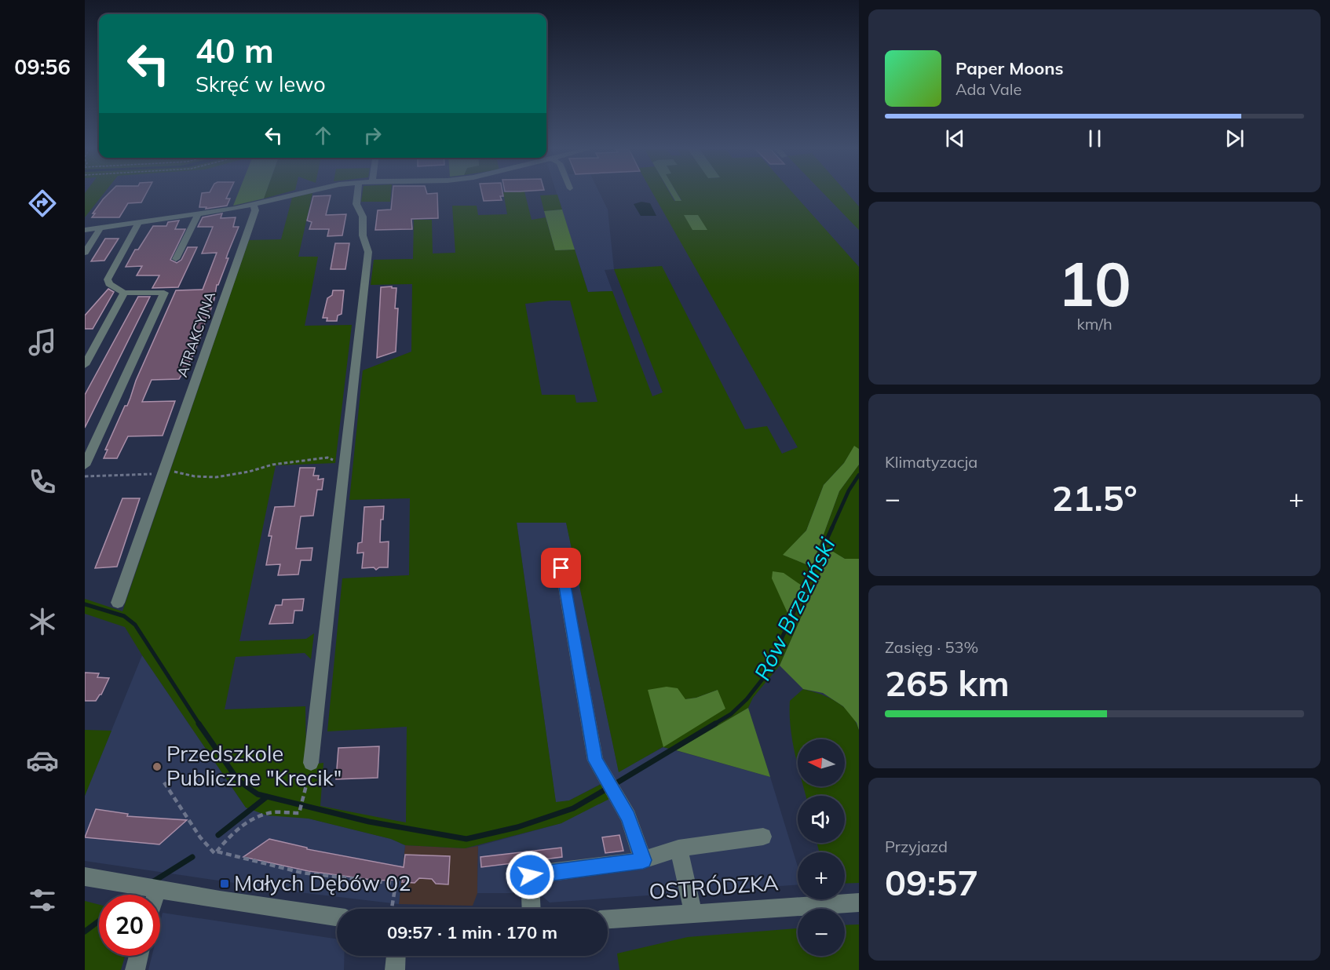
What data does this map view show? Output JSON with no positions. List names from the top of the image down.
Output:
{
  "streets": {
    "street": ["ATRAKCYJNA", "OSTRÓDZKA"]
  },
  "water": ["Rów Brzeziński"],
  "places": {
    "other": ["Przedszkole Publiczne \"Krecik\""],
    "transit": ["Małych Dębów 02"]
  },
  "north": "left",
  "page": {
    "tabs": "09:56",
    "turn": ["40 m", "Skręć w lewo"],
    "song": ["Paper Moons", "Ada Vale"],
    "tile": [
      ["10", "km/h"],
      "Klimatyzacja",
      ["Zasięg · 53%", "265 km"],
      ["Przyjazd", "09:57"]
    ],
    "heat": ["−", "21.5°", "+"],
    "map_buttons": ["+", "−"],
    "limit": "20",
    "trip": "09:57 · 1 min · 170 m"
  }
}
